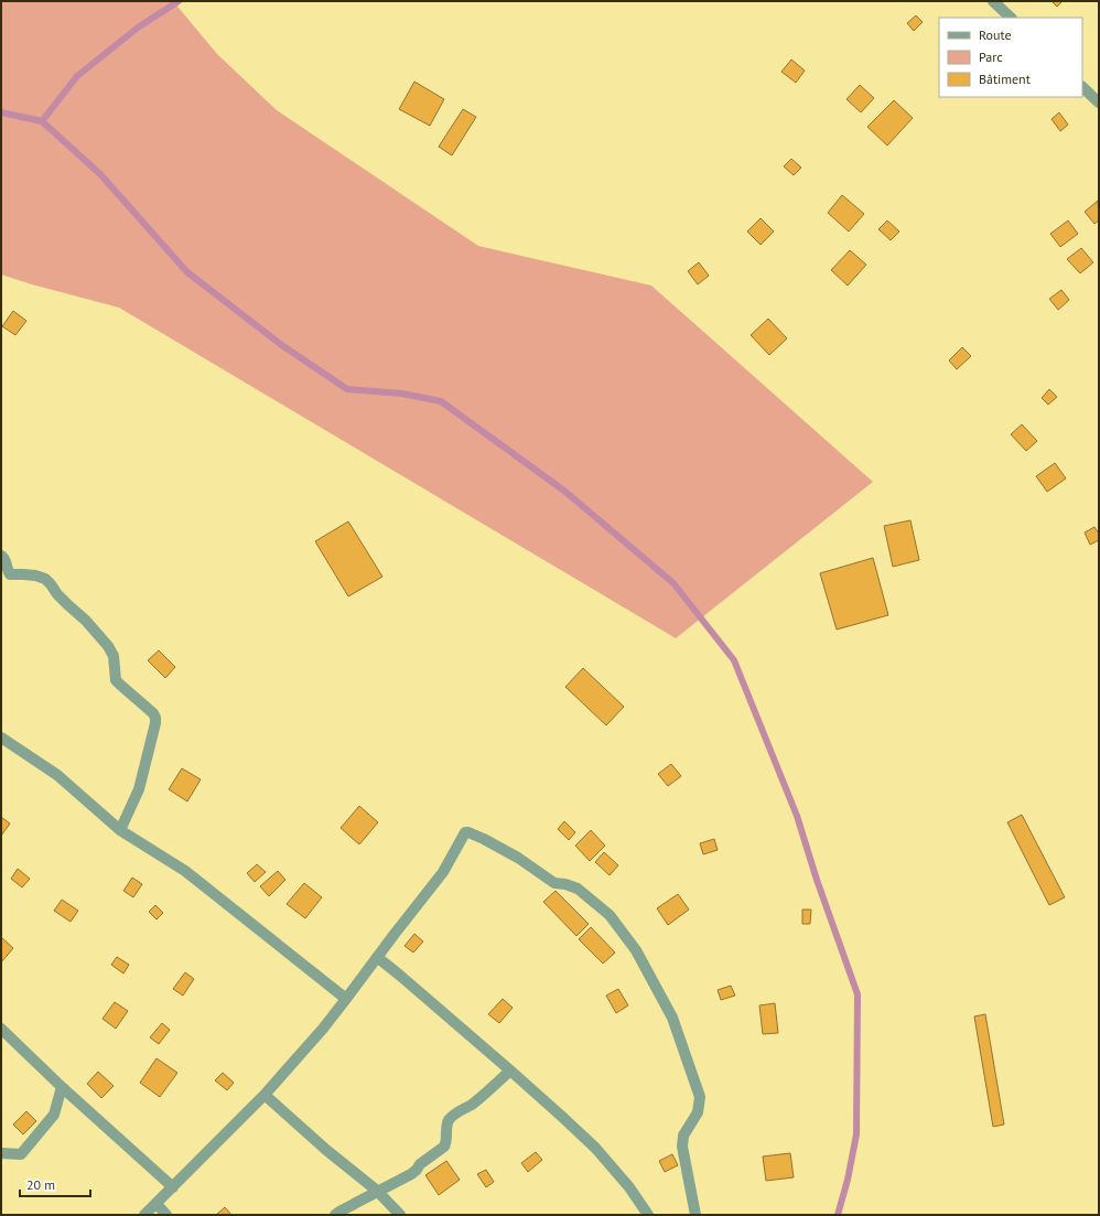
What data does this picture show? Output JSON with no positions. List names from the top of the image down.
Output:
{
  "legend": ["Route", "Parc", "Bâtiment"],
  "scale_bar": "20 m"
}
